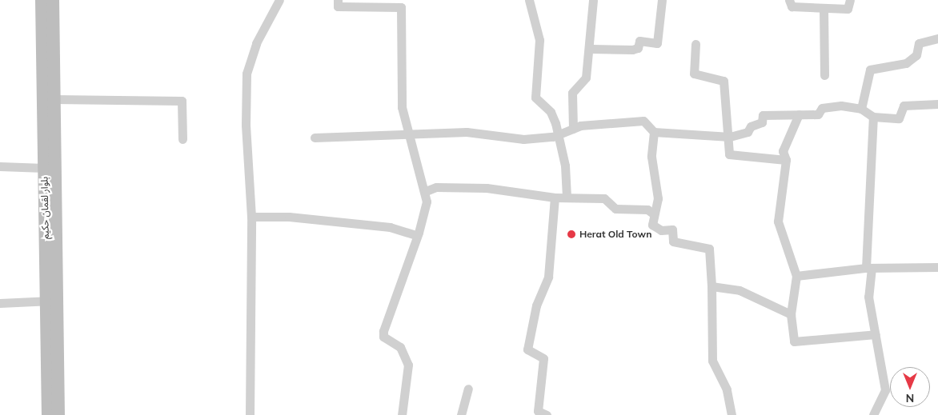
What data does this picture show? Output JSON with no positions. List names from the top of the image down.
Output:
{
  "streets": {
    "street": ["بلوار لقمان حکیم"]
  },
  "places": ["Herat Old Town"],
  "north": "bottom"
}
